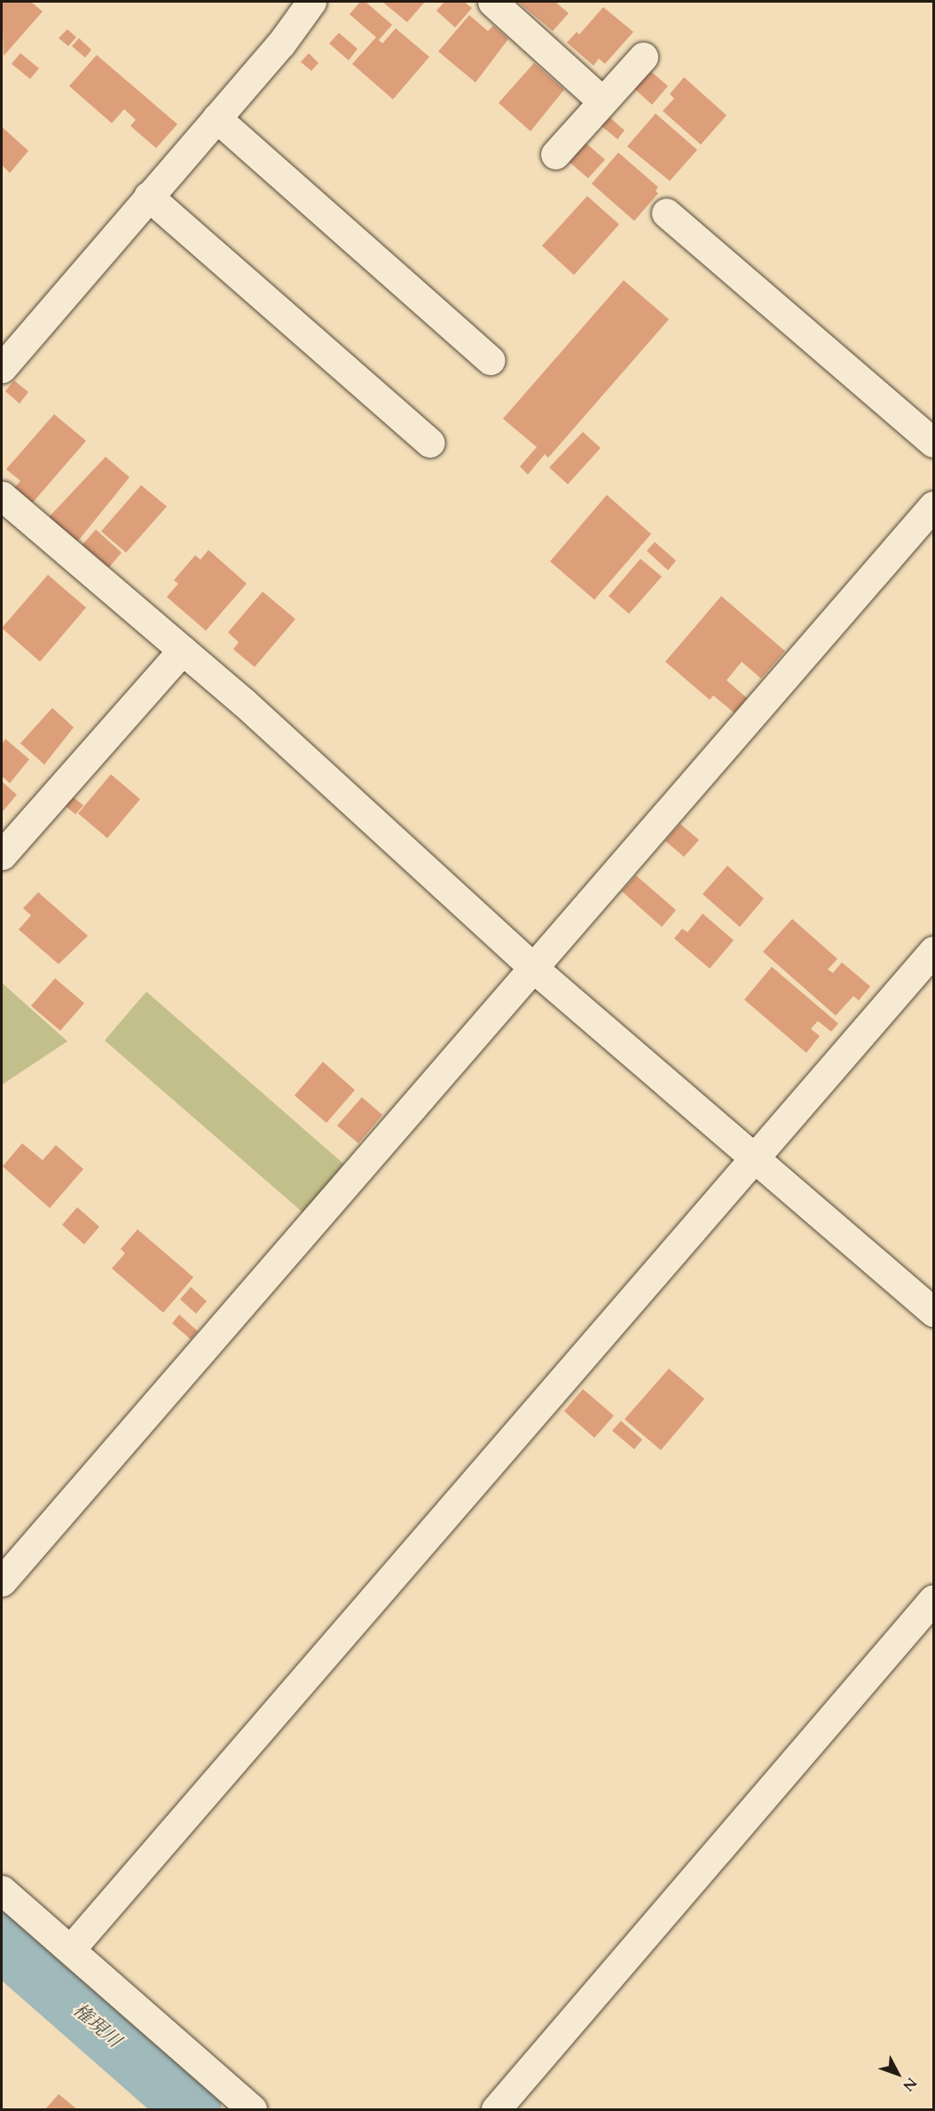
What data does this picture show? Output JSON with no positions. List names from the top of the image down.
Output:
{
  "water": ["権現川"],
  "north": "bottom right"
}
